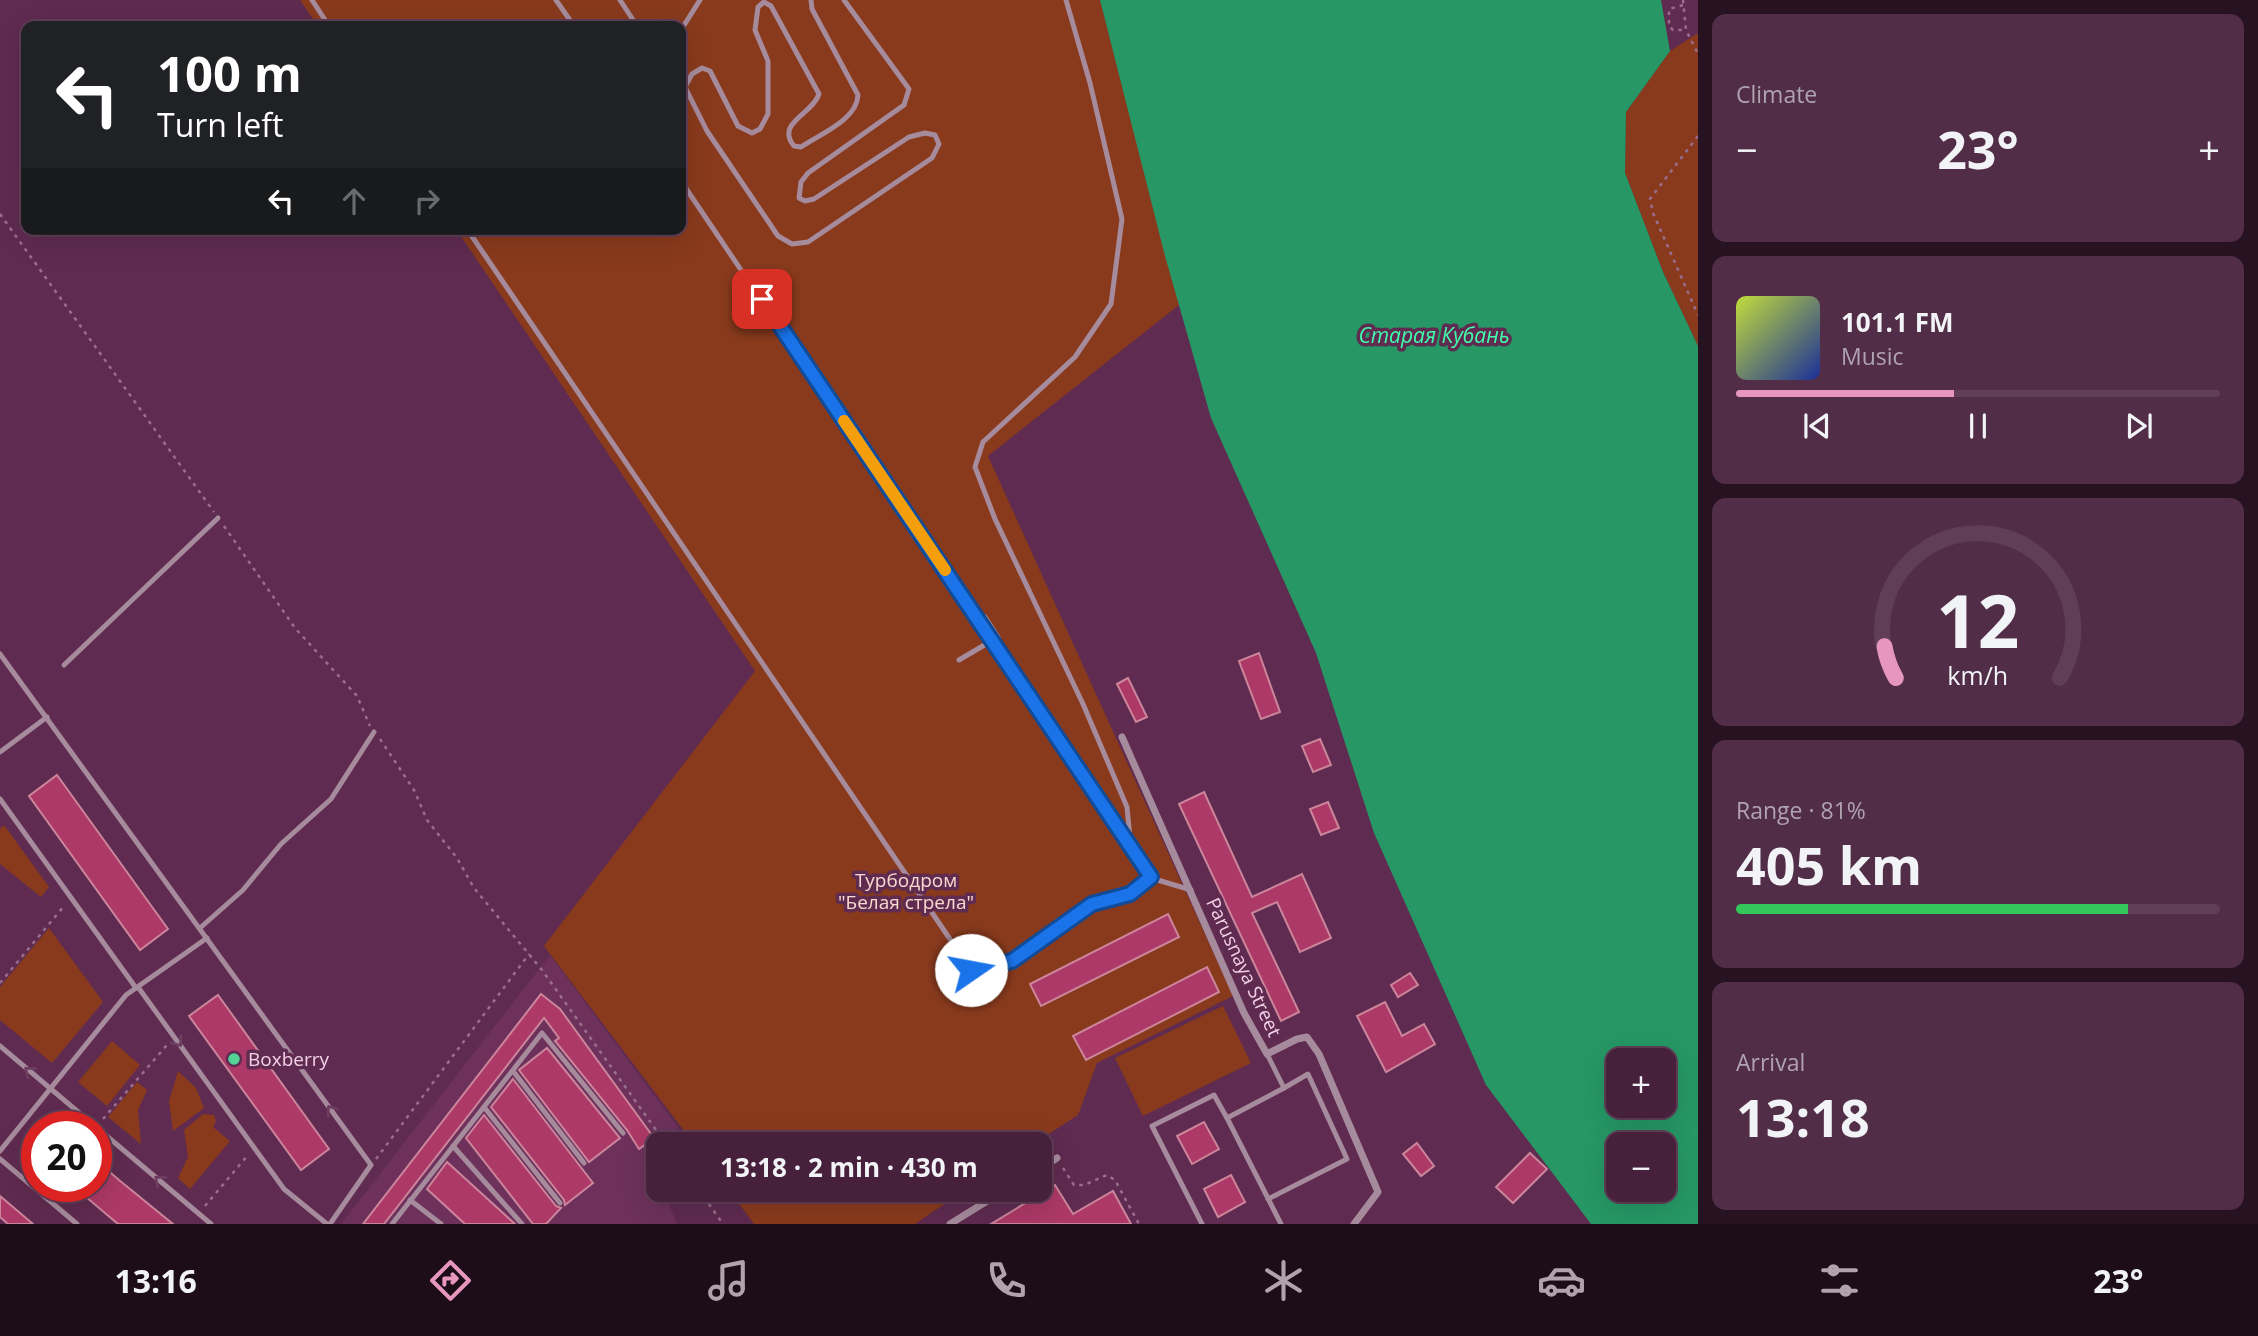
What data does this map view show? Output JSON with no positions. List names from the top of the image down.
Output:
{
  "streets": {
    "street": ["Parusnaya Street"]
  },
  "water": ["Старая Кубань"],
  "parks": ["Турбодром \"Белая стрела\""],
  "places": ["Boxberry"],
  "page": {
    "tile": [
      "Climate",
      ["Range · 81%", "405 km"],
      ["Arrival", "13:18"]
    ],
    "turn": ["100 m", "Turn left"],
    "heat": ["−", "23°", "+"],
    "song": ["101.1 FM", "Music"],
    "map_buttons": ["+", "−"],
    "limit": "20",
    "trip": "13:18 · 2 min · 430 m",
    "tabs": ["13:16", "23°"],
    "gauge": ["12", "km/h"]
  }
}
